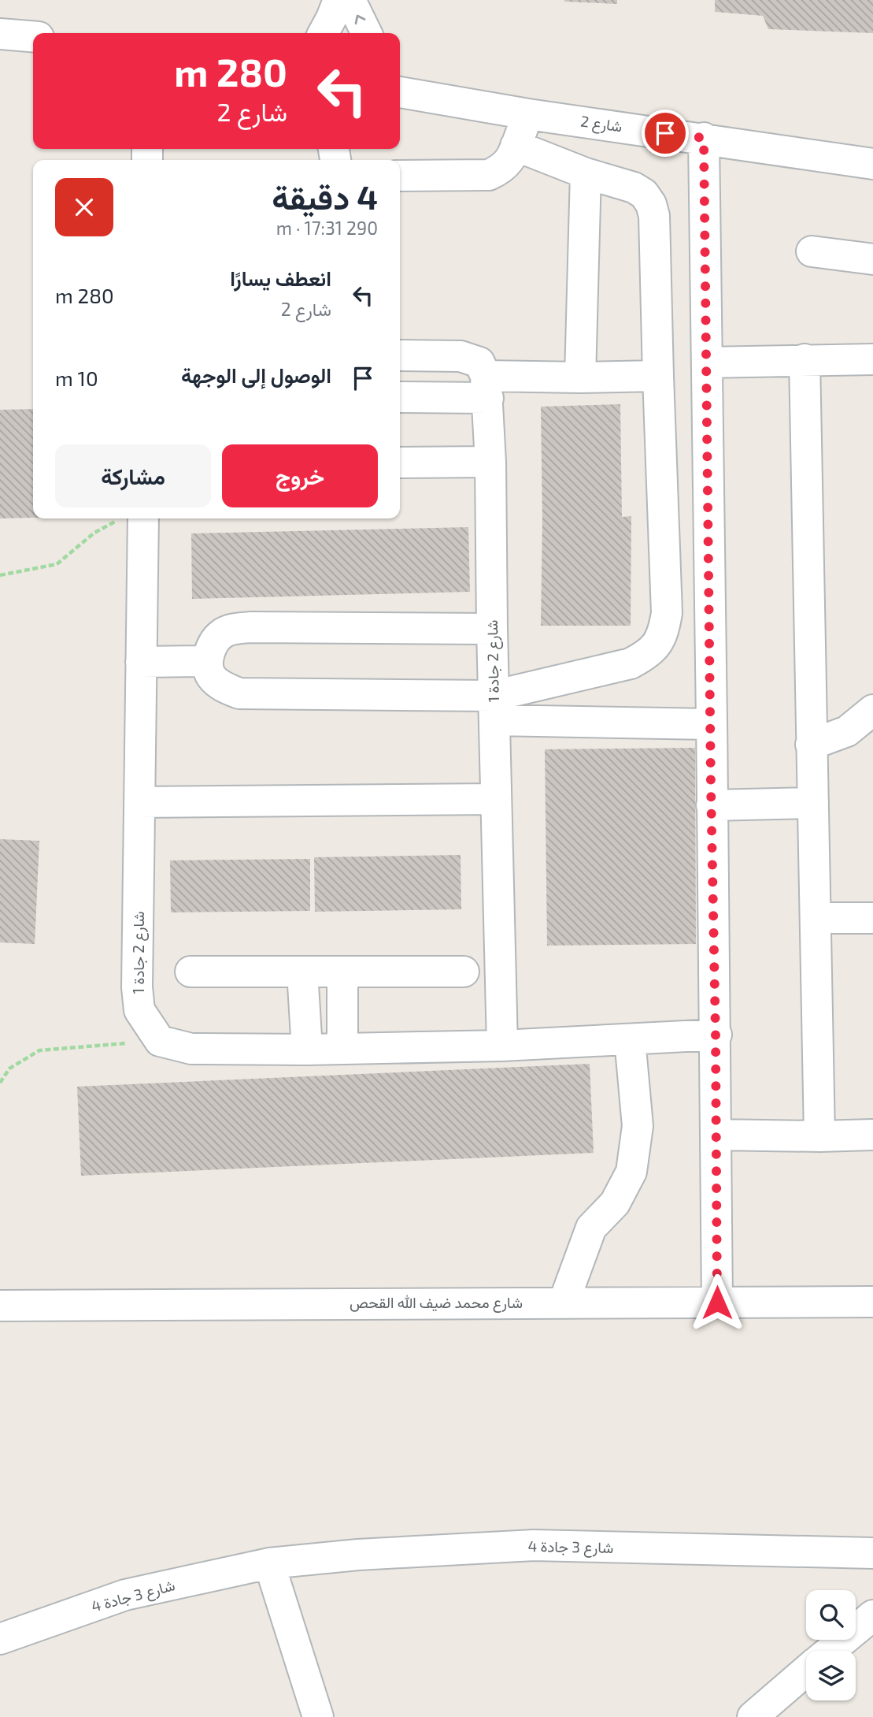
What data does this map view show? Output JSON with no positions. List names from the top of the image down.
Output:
{
  "streets": {
    "street": [
      "شارع 2",
      "شارع 2 جادة 1",
      "شارع محمد ضيف الله القحص",
      "شارع 3 جادة 4"
    ]
  },
  "page": {
    "turn": ["280 m", "شارع 2"],
    "heading": ["4 دقيقة", "290 m · 17:31"],
    "list": [
      {
        "name": "انعطف يسارًا",
        "note": "شارع 2",
        "value": "280 m"
      },
      {
        "name": "الوصول إلى الوجهة",
        "value": "10 m"
      }
    ],
    "buttons": ["خروج", "مشاركة"]
  }
}
